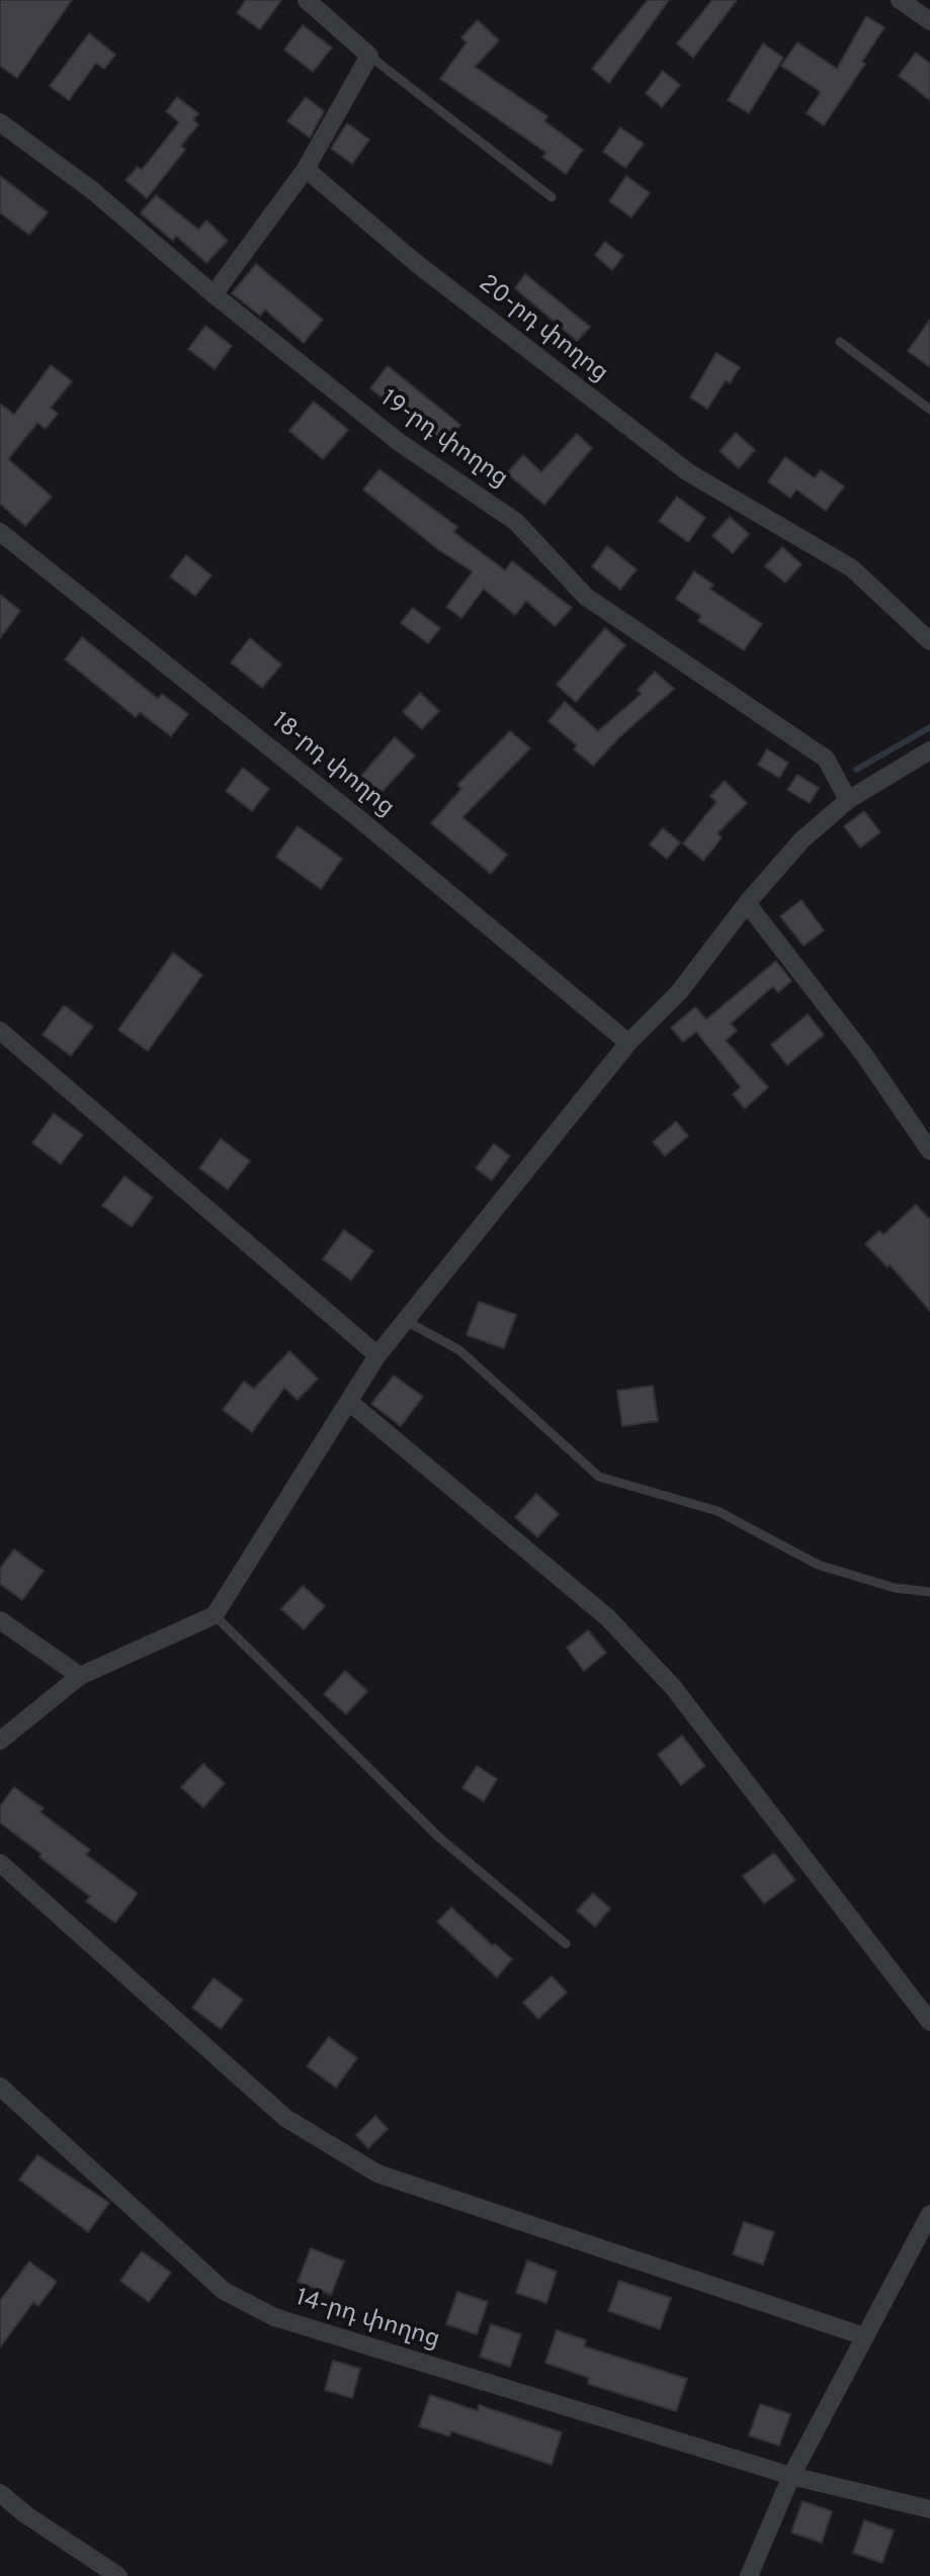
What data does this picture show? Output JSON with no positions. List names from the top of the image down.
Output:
{
  "streets": {
    "street": [
      "20-րդ փողոց",
      "19-րդ փողոց",
      "18-րդ փողոց",
      "14-րդ փողոց"
    ]
  }
}
